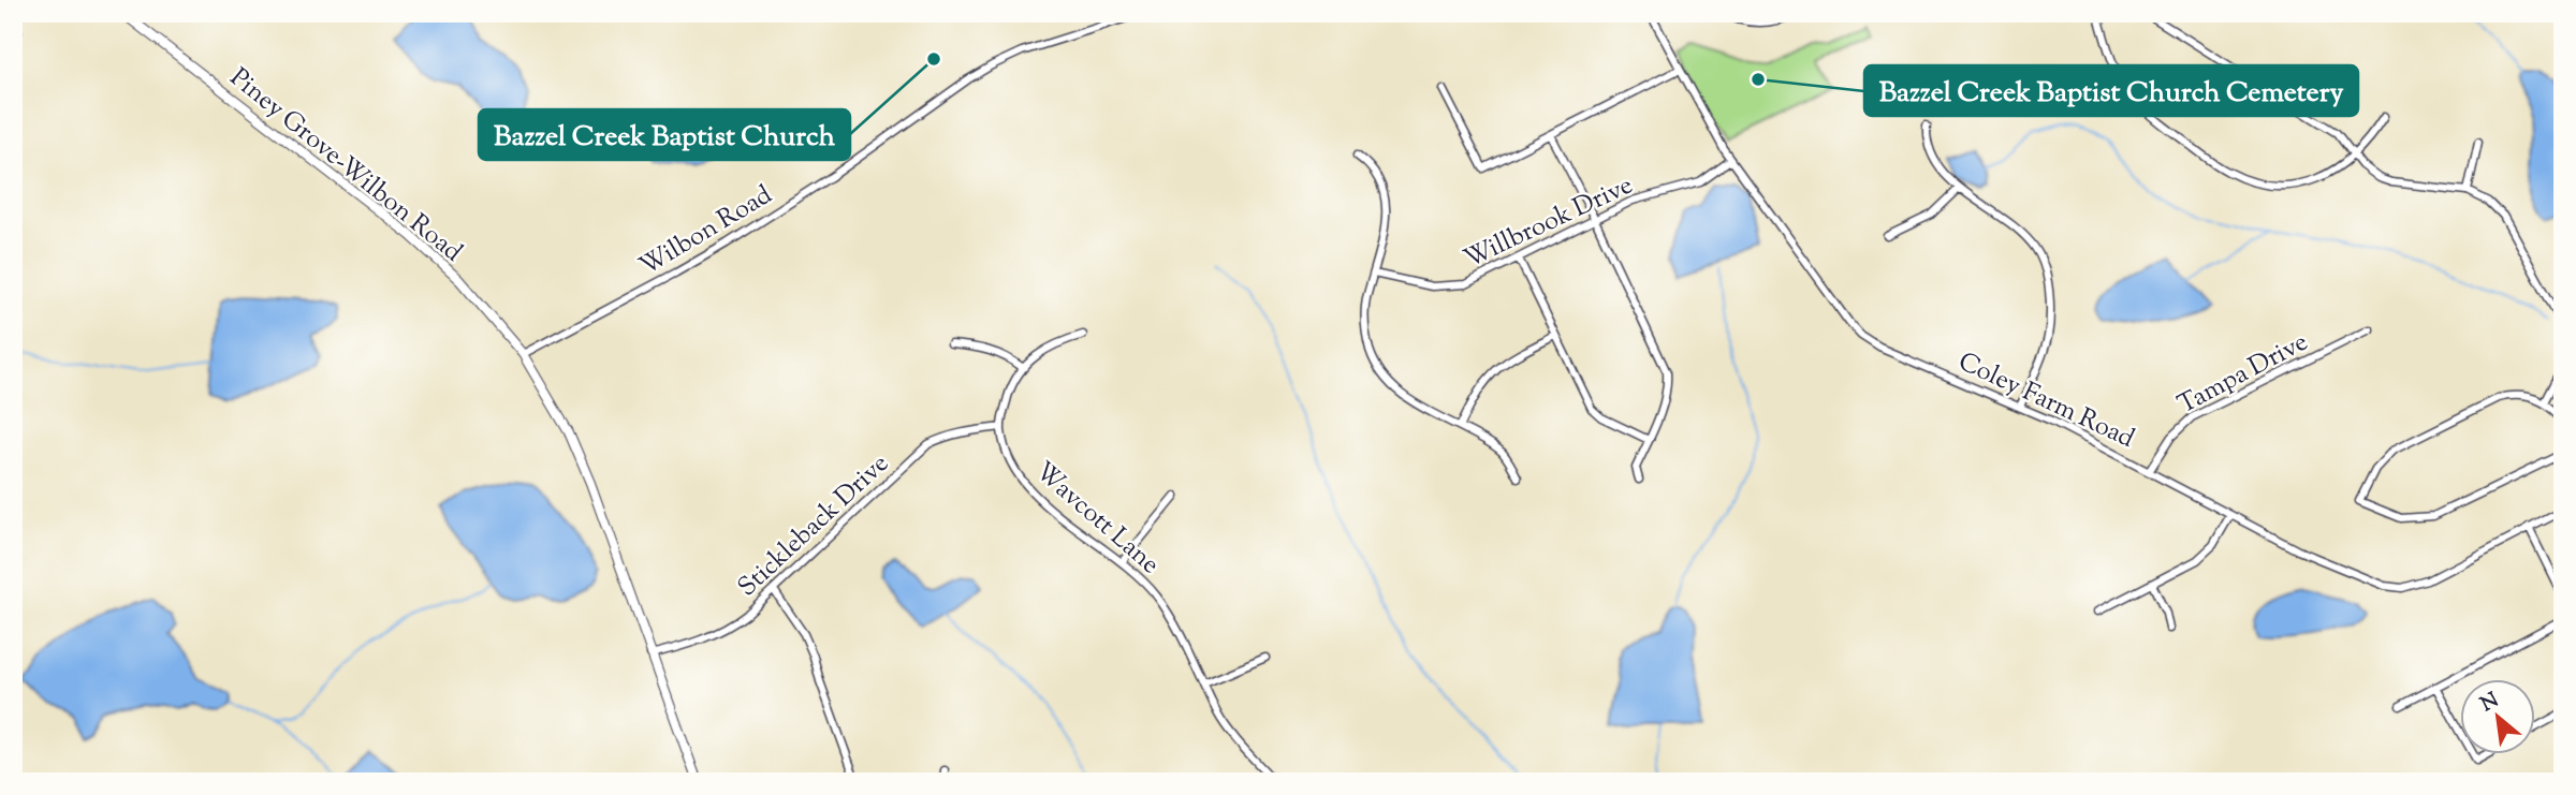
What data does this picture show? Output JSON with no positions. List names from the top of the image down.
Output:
{
  "streets": {
    "street": [
      "Piney Grove-Wilbon Road",
      "Willbrook Drive",
      "Wilbon Road",
      "Tampa Drive",
      "Coley Farm Road",
      "Wavcott Lane",
      "Stickleback Drive"
    ]
  },
  "crossings": [
    ["Piney Grove-Wilbon Road", "Wilbon Road"],
    ["Piney Grove-Wilbon Road", "Stickleback Drive"],
    ["Willbrook Drive", "Coley Farm Road"],
    ["Tampa Drive", "Coley Farm Road"],
    ["Wavcott Lane", "Stickleback Drive"]
  ],
  "places": ["Bazzel Creek Baptist Church", "Bazzel Creek Baptist Church Cemetery"],
  "north": "top left"
}
